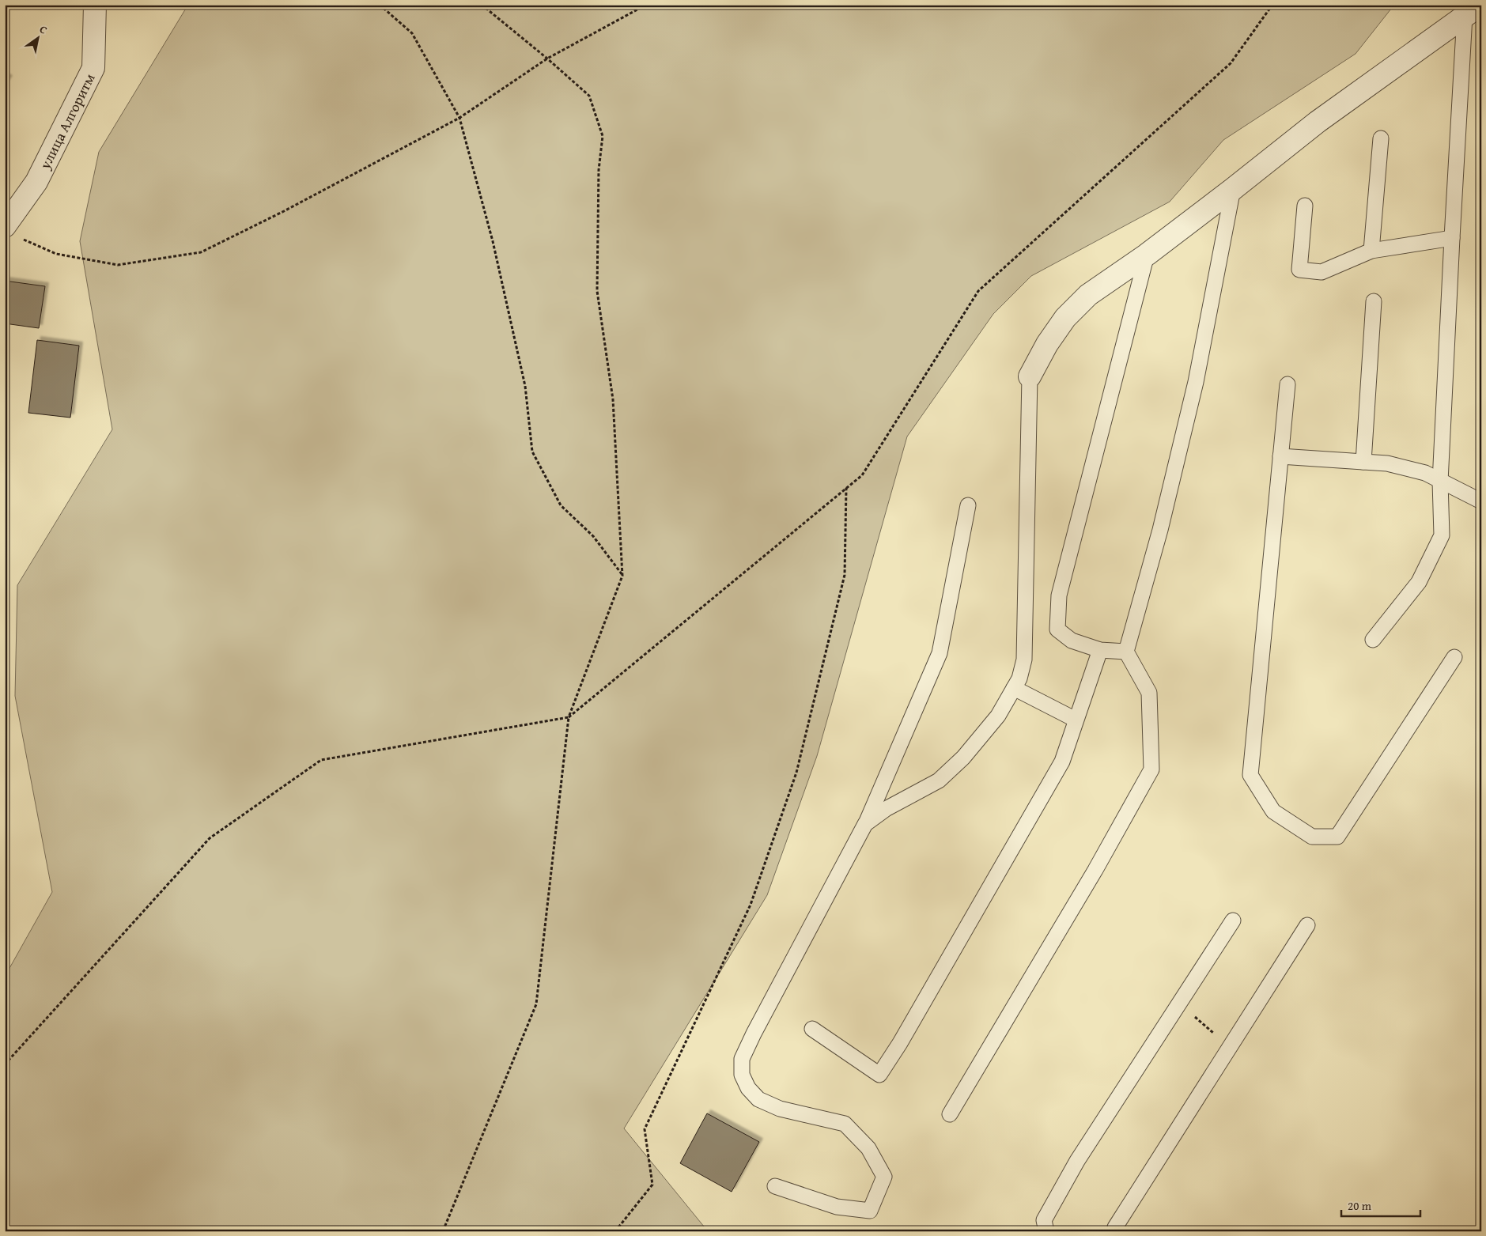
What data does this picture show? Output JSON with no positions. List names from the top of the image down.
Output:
{
  "streets": {
    "street": ["улица Алгоритм"]
  },
  "scale_bar": "20 m",
  "north": "top right"
}
